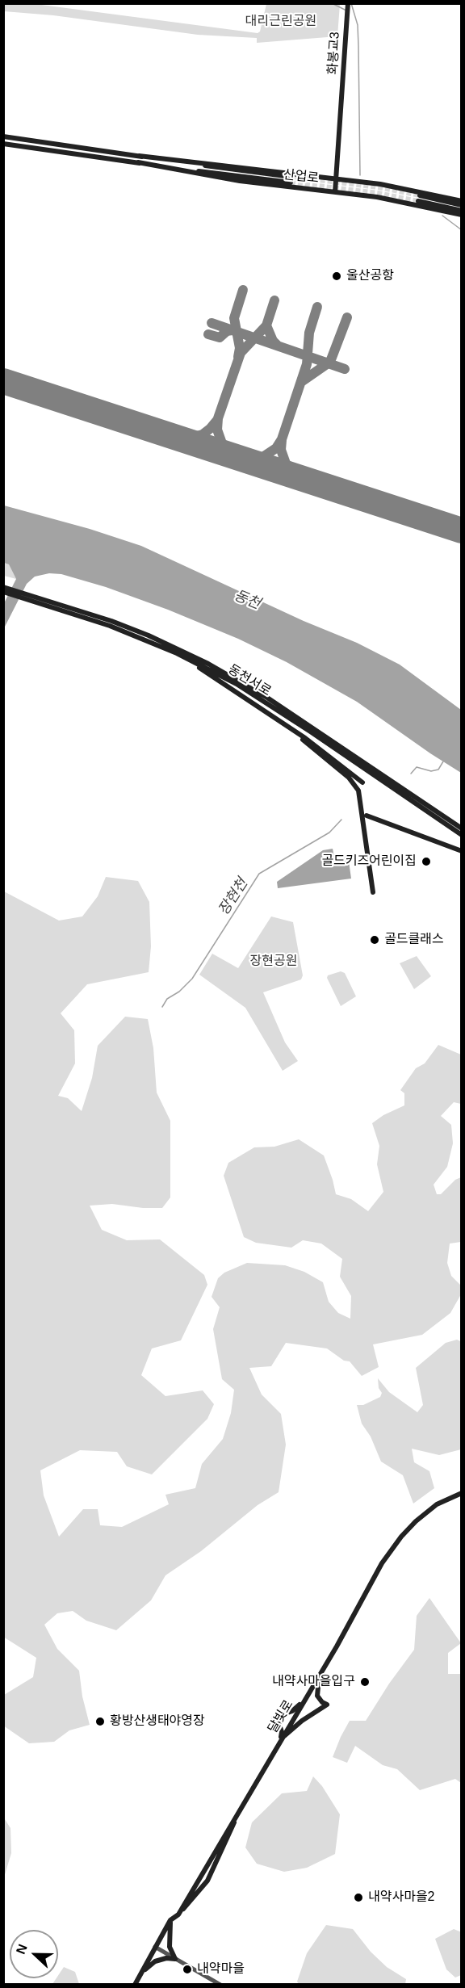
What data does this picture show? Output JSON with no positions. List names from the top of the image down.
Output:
{
  "streets": {
    "main road": [
      "화봉교3",
      "산업로",
      "동천서로",
      "달빛로"
    ]
  },
  "crossings": [
    ["화봉교3", "산업로"]
  ],
  "water": ["동천", "장현천"],
  "parks": ["대리근린공원", "장현공원"],
  "places": [
    "울산공항",
    "골드키즈어린이집",
    "골드클래스",
    "내약사마을입구",
    "황방산생태야영장",
    "내약사마을2",
    "내약마을"
  ],
  "north": "left"
}
